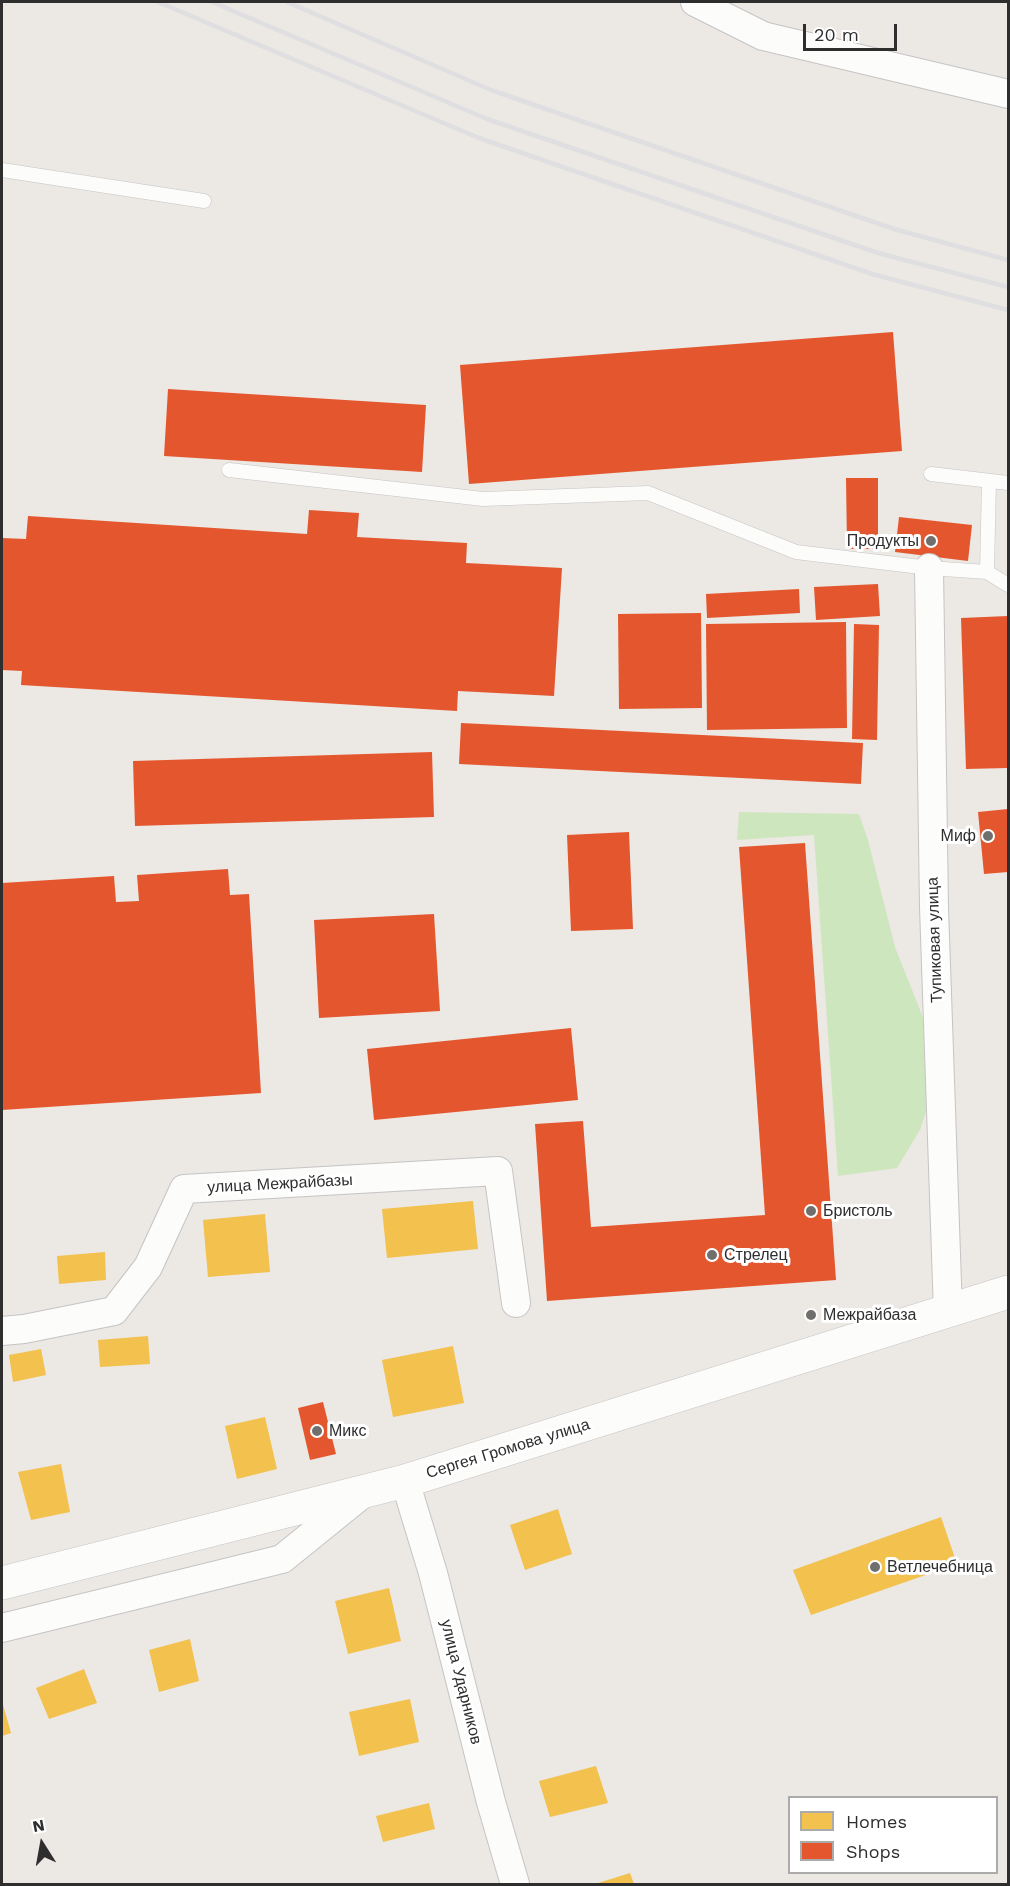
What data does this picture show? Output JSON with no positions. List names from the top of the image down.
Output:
{
  "streets": {
    "street": [
      "Тупиковая улица",
      "улица Межрайбазы",
      "Сергея Громова улица",
      "улица Ударников"
    ]
  },
  "crossings": [
    ["Тупиковая улица", "Сергея Громова улица"],
    ["Сергея Громова улица", "улица Ударников"]
  ],
  "places": [
    "Продукты",
    "Миф",
    "Бристоль",
    "Стрелец",
    "Межрайбаза",
    "Микс",
    "Ветлечебница"
  ],
  "legend": ["Homes", "Shops"],
  "scale_bar": "20 m",
  "north": "top"
}
